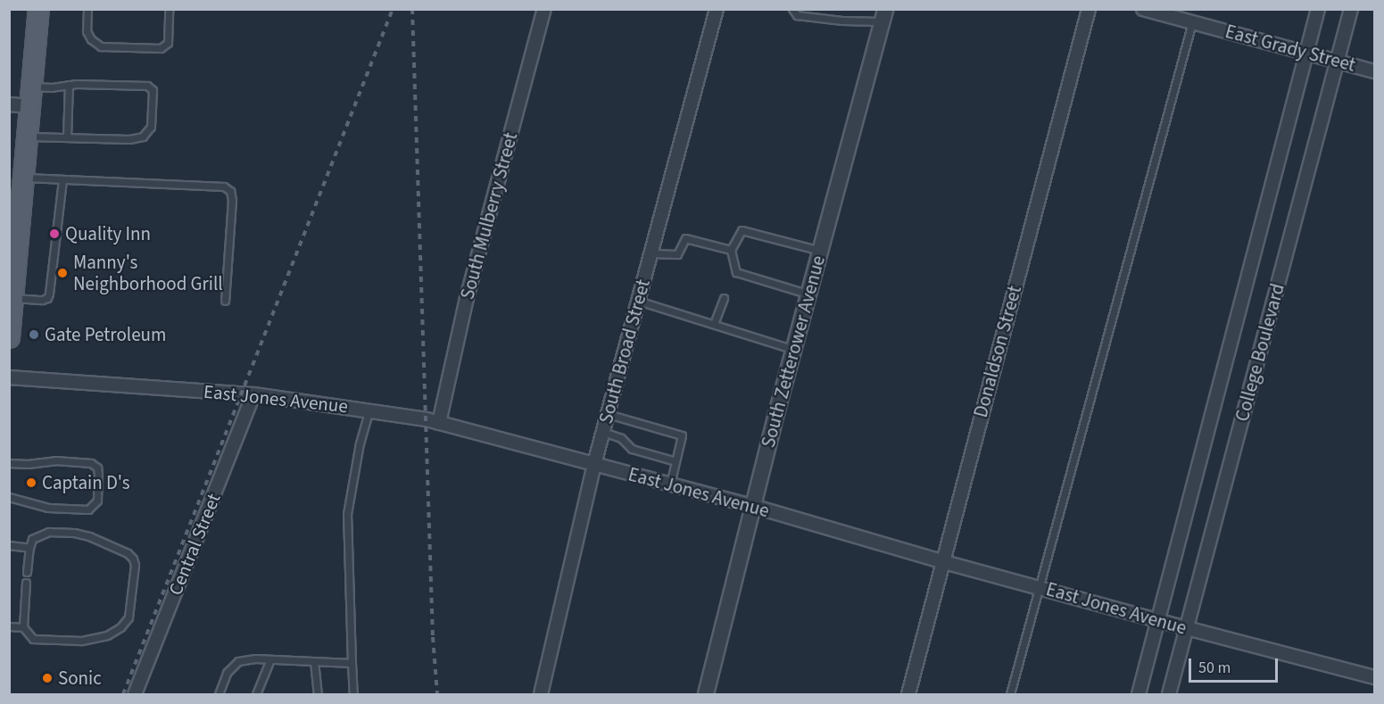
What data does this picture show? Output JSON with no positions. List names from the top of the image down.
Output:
{
  "streets": {
    "street": [
      "East Grady Street",
      "South Mulberry Street",
      "South Broad Street",
      "South Zetterower Avenue",
      "Donaldson Street",
      "College Boulevard",
      "East Jones Avenue",
      "Central Street"
    ]
  },
  "crossings": [
    ["East Grady Street", "College Boulevard"],
    ["South Mulberry Street", "East Jones Avenue"],
    ["South Broad Street", "East Jones Avenue"],
    ["South Zetterower Avenue", "East Jones Avenue"],
    ["Donaldson Street", "East Jones Avenue"],
    ["College Boulevard", "East Jones Avenue"],
    ["East Jones Avenue", "Central Street"]
  ],
  "places": [
    "Quality Inn",
    "Manny's Neighborhood Grill",
    "Gate Petroleum",
    "Captain D's",
    "Sonic"
  ],
  "scale_bar": "50 m"
}
